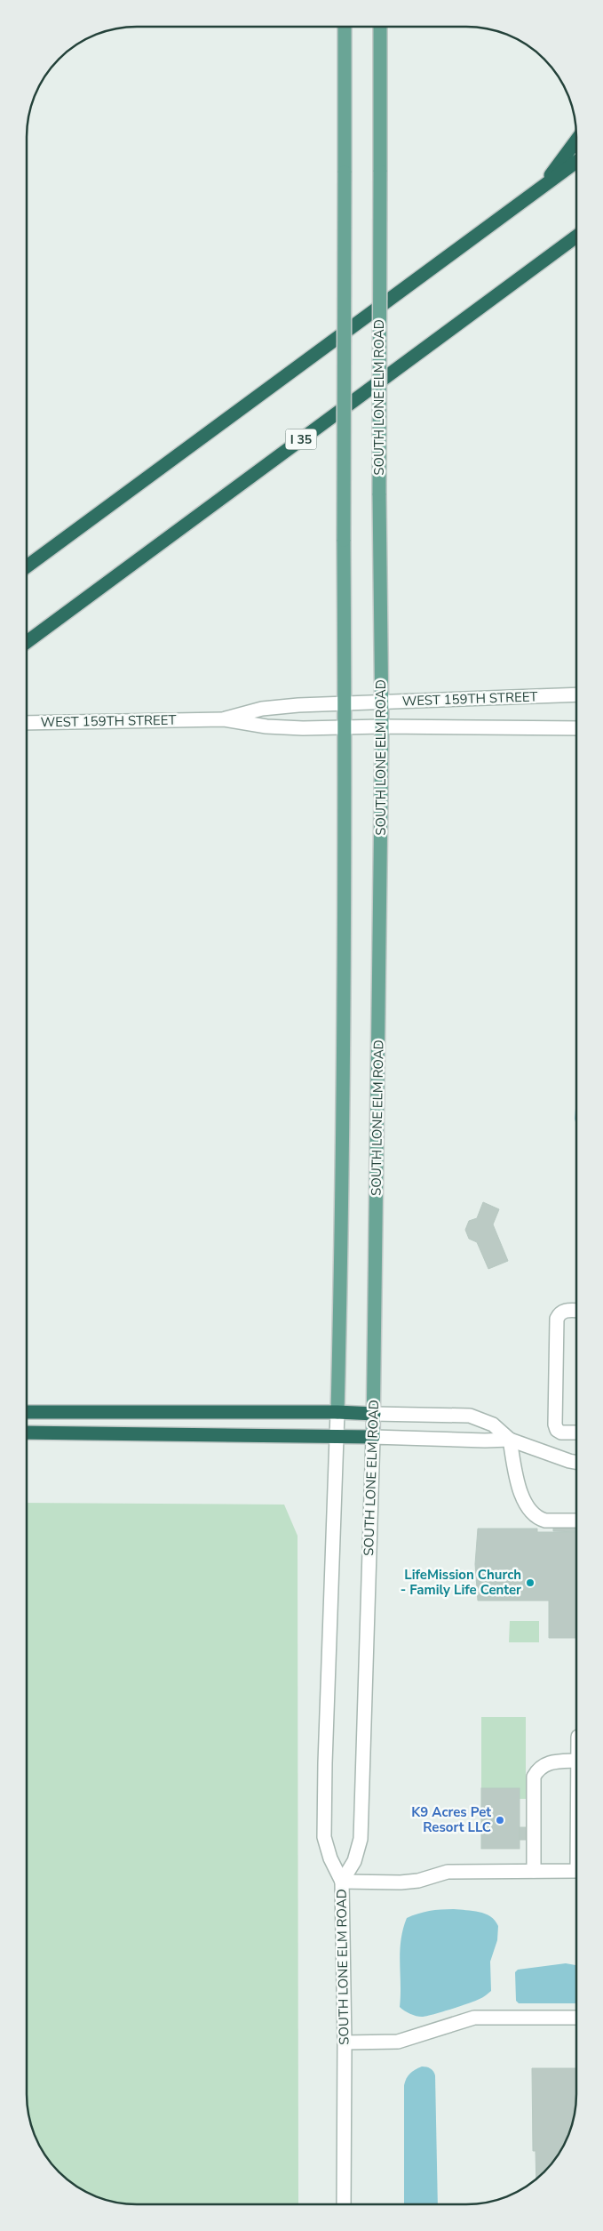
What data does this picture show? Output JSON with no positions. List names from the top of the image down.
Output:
{
  "streets": {
    "highway": ["I 35"],
    "main road": ["SOUTH LONE ELM ROAD"],
    "street": ["WEST 159TH STREET"]
  },
  "crossings": [
    ["SOUTH LONE ELM ROAD", "WEST 159TH STREET"]
  ],
  "places": ["LifeMission Church - Family Life Center", "K9 Acres Pet Resort LLC"]
}
